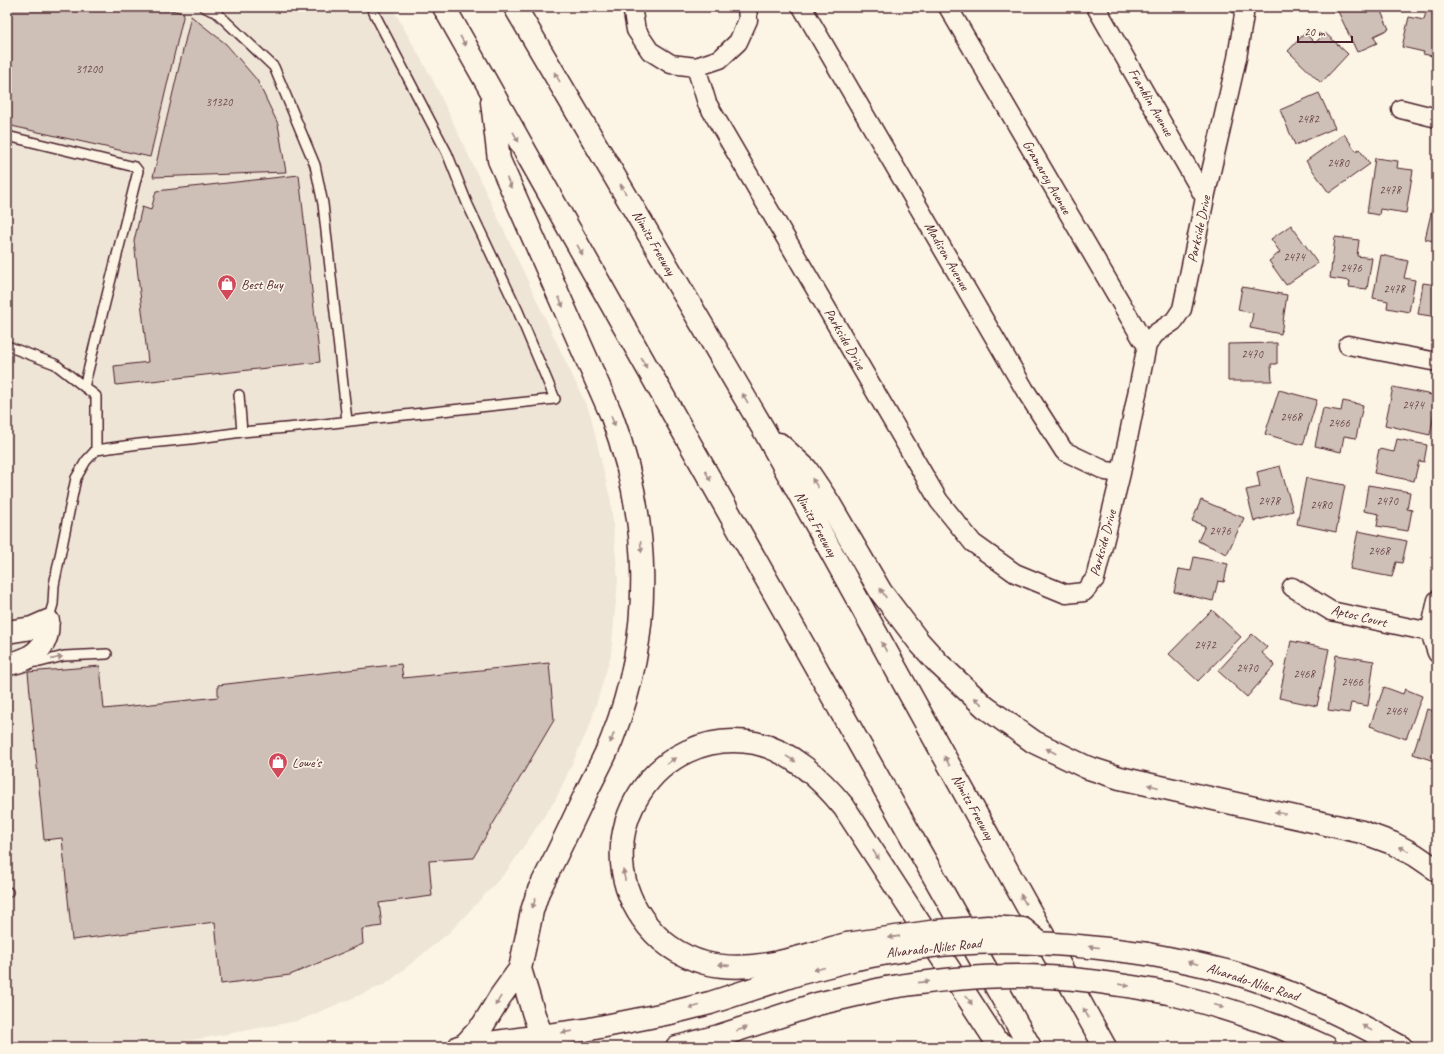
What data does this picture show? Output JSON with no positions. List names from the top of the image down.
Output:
{
  "streets": {
    "main road": ["Nimitz Freeway", "Alvarado-Niles Road"],
    "street": [
      "Franklin Avenue",
      "Gramarcy Avenue",
      "Parkside Drive",
      "Madison Avenue",
      "Aptos Court"
    ]
  },
  "crossings": [
    ["Franklin Avenue", "Parkside Drive"],
    ["Gramarcy Avenue", "Parkside Drive"],
    ["Parkside Drive", "Madison Avenue"]
  ],
  "places": {
    "shop": ["Best Buy", "Lowe's"]
  },
  "house_numbers": [
    "31200",
    "31320",
    "2482",
    "2480",
    "2478",
    "2474",
    "2476",
    "2478",
    "2470",
    "2474",
    "2468",
    "2466",
    "2478",
    "2470",
    "2480",
    "2476",
    "2468",
    "2472",
    "2470",
    "2468",
    "2466",
    "2464"
  ],
  "scale_bar": "20 m"
}
